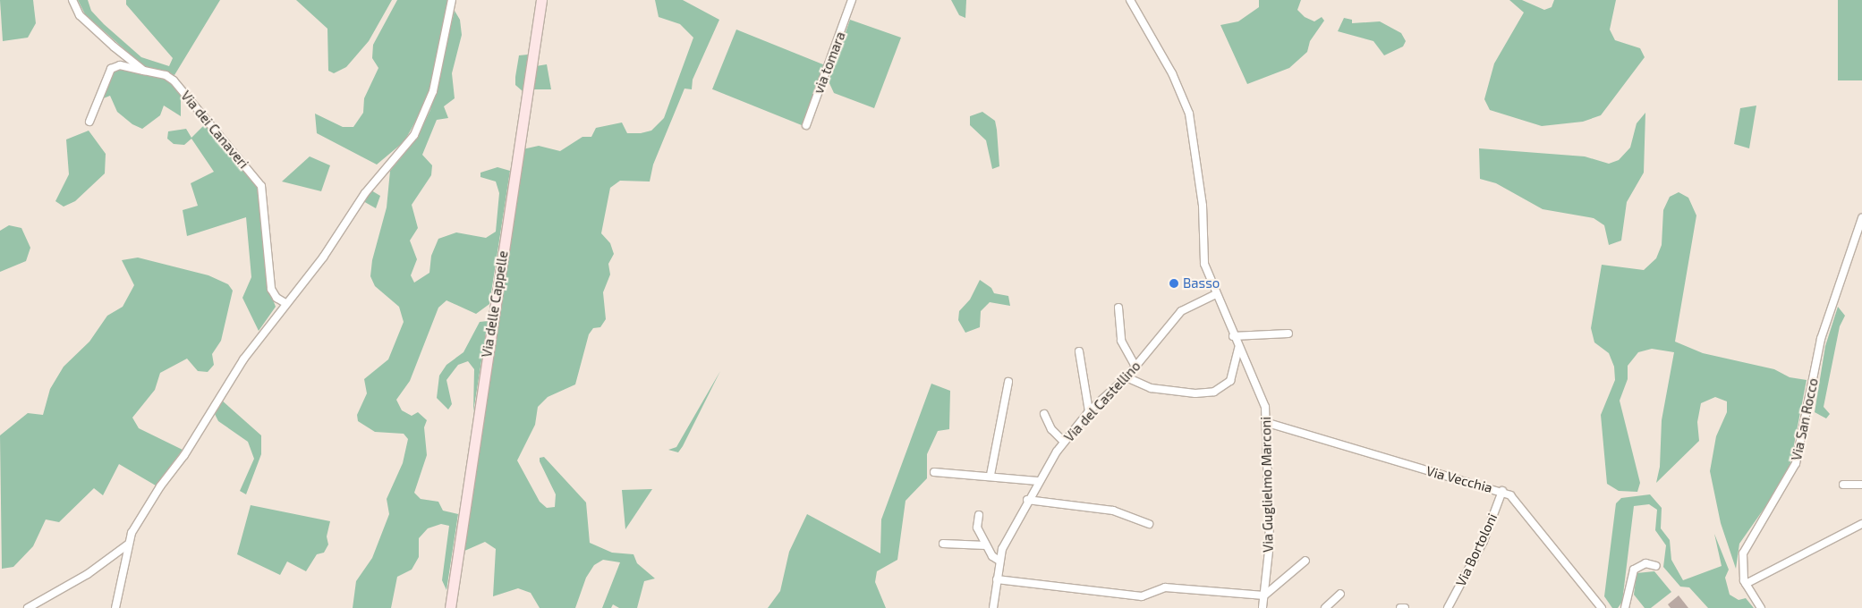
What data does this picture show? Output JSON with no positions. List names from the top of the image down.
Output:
{
  "streets": {
    "main road": ["Via delle Cappelle"],
    "street": [
      "via tomara",
      "Via dei Canaveri",
      "Via del Castellino",
      "Via San Rocco",
      "Via Vecchia",
      "Via Guglielmo Marconi",
      "Via Bortoloni"
    ]
  },
  "crossings": [
    ["Via del Castellino", "Via Guglielmo Marconi"],
    ["Via Vecchia", "Via Guglielmo Marconi"],
    ["Via Vecchia", "Via Bortoloni"]
  ],
  "places": ["Basso"]
}
